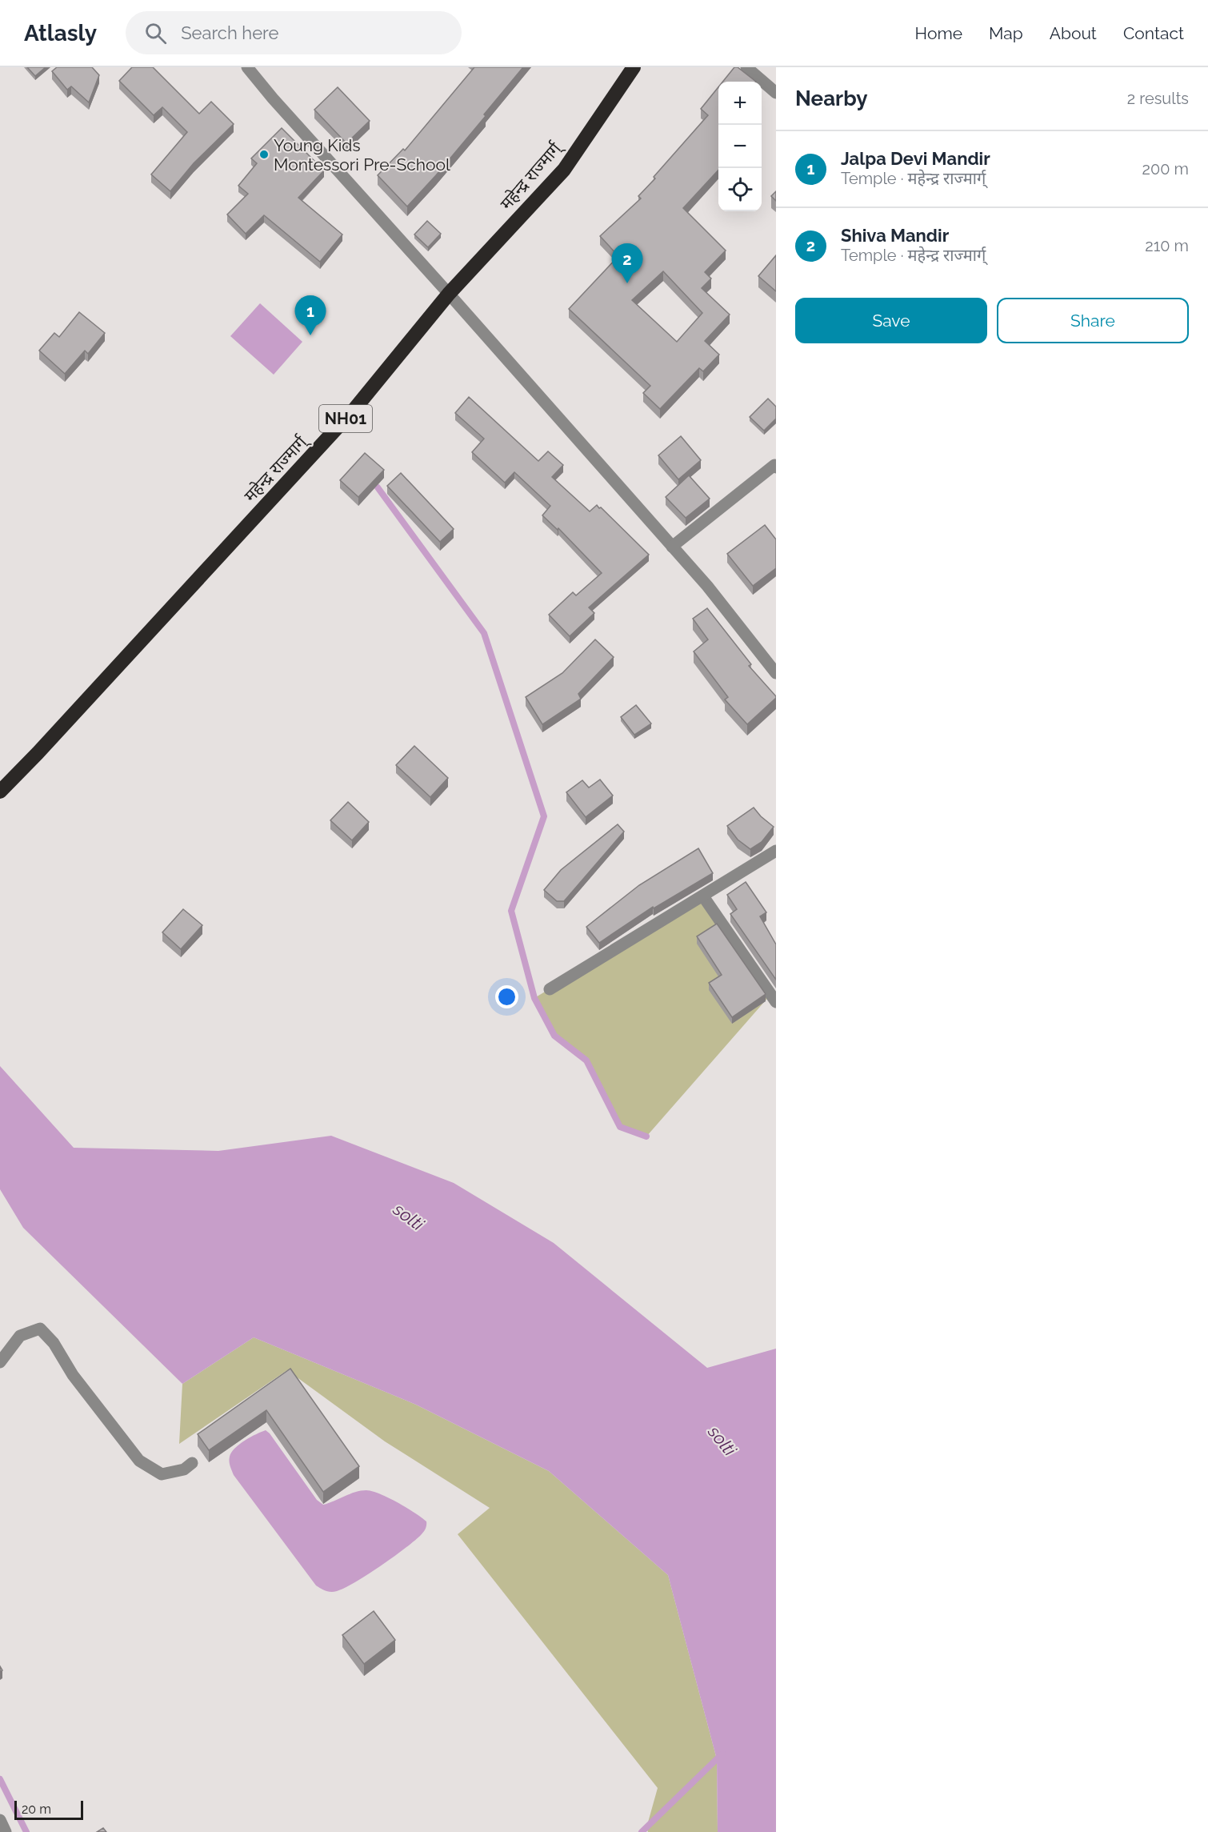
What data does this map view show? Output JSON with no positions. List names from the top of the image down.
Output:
{
  "streets": {
    "highway": ["महेन्द्र राज्मार्ग्", "NH01"]
  },
  "water": ["solti"],
  "places": ["Young Kids Montessori Pre-School"],
  "scale_bar": "20 m",
  "page": {
    "header": "Atlasly",
    "search": "Search here",
    "nav": [
      "Home",
      "Map",
      "About",
      "Contact"
    ],
    "heading": ["Nearby", "2 results"],
    "map_buttons": ["+", "−"],
    "list": [
      {
        "mark": "1",
        "name": "Jalpa Devi Mandir",
        "note": "Temple · महेन्द्र राज्मार्ग्",
        "value": "200 m"
      },
      {
        "mark": "2",
        "name": "Shiva Mandir",
        "note": "Temple · महेन्द्र राज्मार्ग्",
        "value": "210 m"
      }
    ],
    "pins": ["2", "1"],
    "buttons": ["Save", "Share"],
    "scale": "20 m"
  }
}
